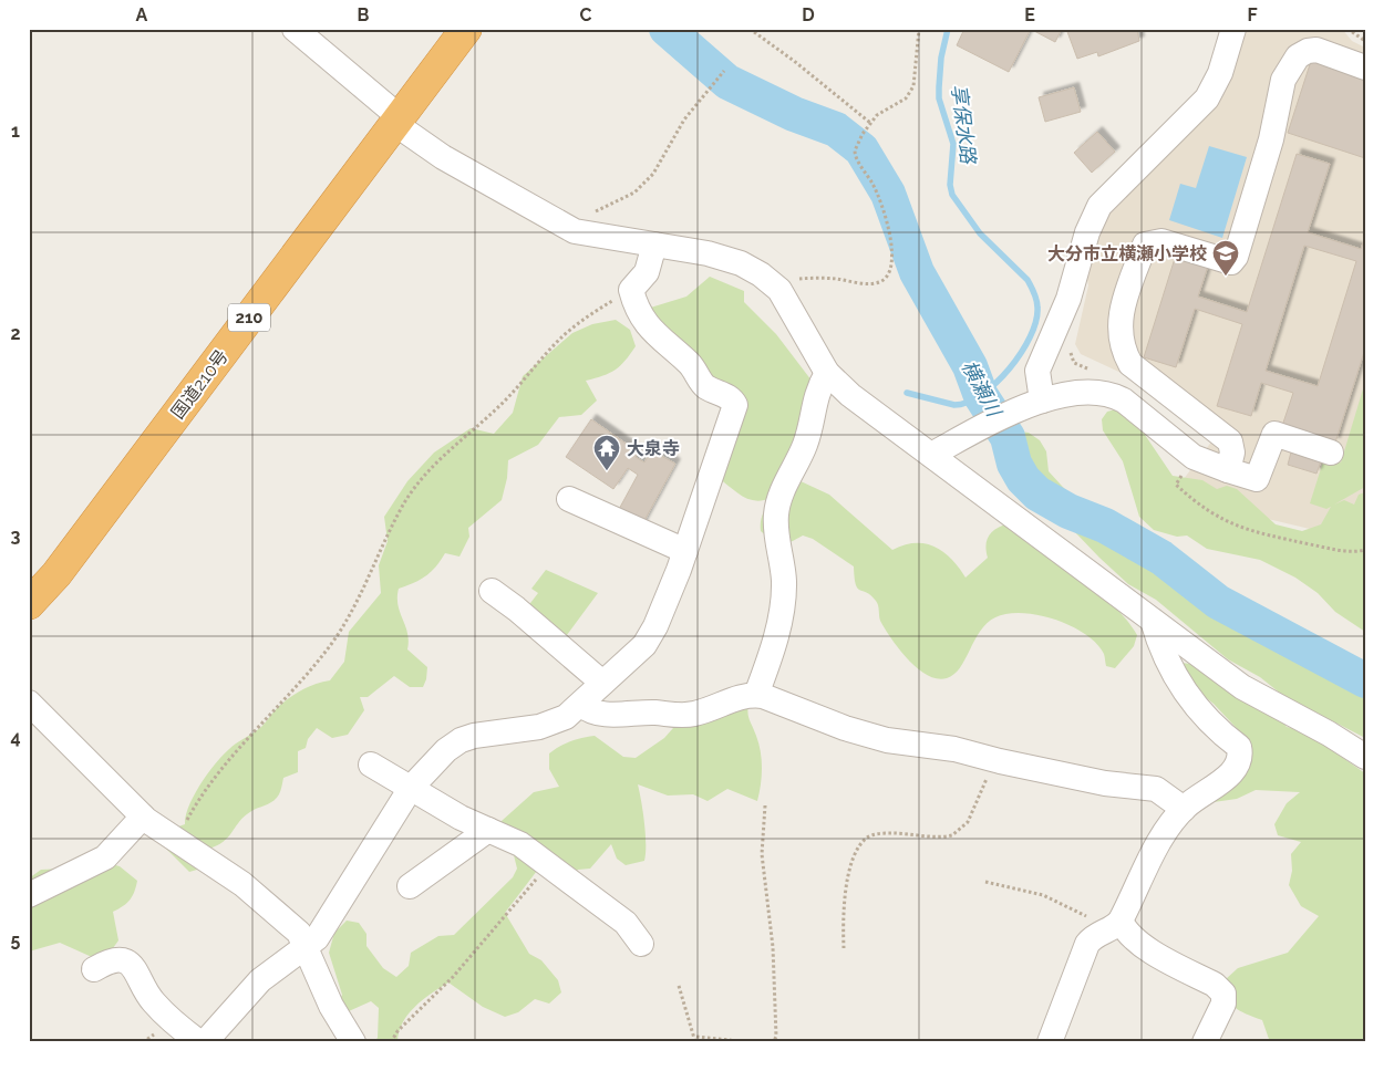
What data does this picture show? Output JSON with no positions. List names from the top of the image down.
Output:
{
  "streets": {
    "highway": ["210", "国道210号"]
  },
  "water": ["享保水路", "横瀬川"],
  "places": {
    "school or university": ["大分市立横瀬小学校"],
    "temple": ["大泉寺"]
  },
  "grid": {
    "columns": [
      "A",
      "B",
      "C",
      "D",
      "E",
      "F"
    ],
    "rows": [
      "1",
      "2",
      "3",
      "4",
      "5"
    ]
  }
}
